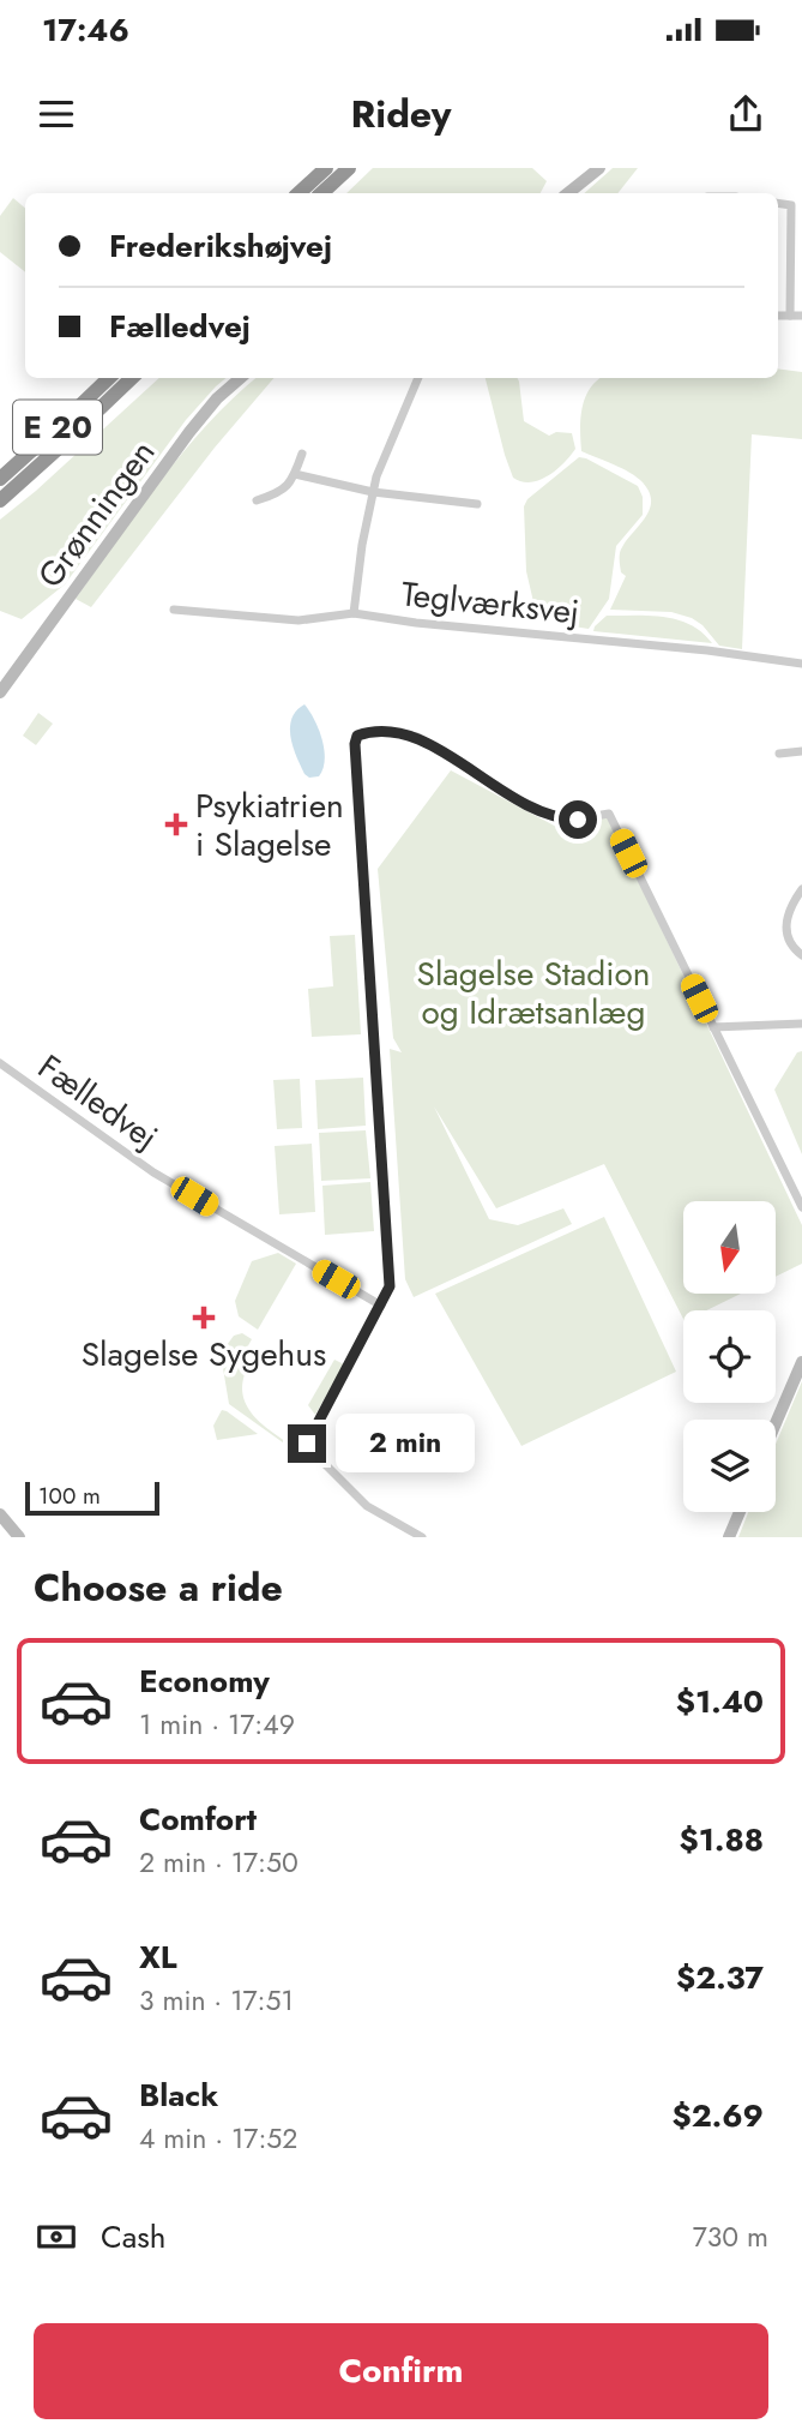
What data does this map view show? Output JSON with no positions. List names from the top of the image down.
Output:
{
  "streets": {
    "highway": ["E 20"],
    "main road": ["Grønningen"],
    "street": ["Teglværksvej", "Fælledvej"]
  },
  "parks": ["Slagelse Stadion og Idrætsanlæg"],
  "places": {
    "health": ["Psykiatrien i Slagelse", "Slagelse Sygehus"]
  },
  "scale_bar": "100 m",
  "north": "bottom",
  "page": {
    "status": "17:46",
    "header": "Ridey",
    "banner": ["Frederikshøjvej", "Fælledvej"],
    "bubble": "2 min",
    "scale": "100 m",
    "heading": "Choose a ride",
    "list": [
      {
        "name": "Economy",
        "note": "1 min · 17:49",
        "value": "$1.40"
      },
      {
        "name": "Comfort",
        "note": "2 min · 17:50",
        "value": "$1.88"
      },
      {
        "name": "XL",
        "note": "3 min · 17:51",
        "value": "$2.37"
      },
      {
        "name": "Black",
        "note": "4 min · 17:52",
        "value": "$2.69"
      }
    ],
    "pay": ["Cash", "730 m"],
    "buttons": "Confirm"
  }
}
